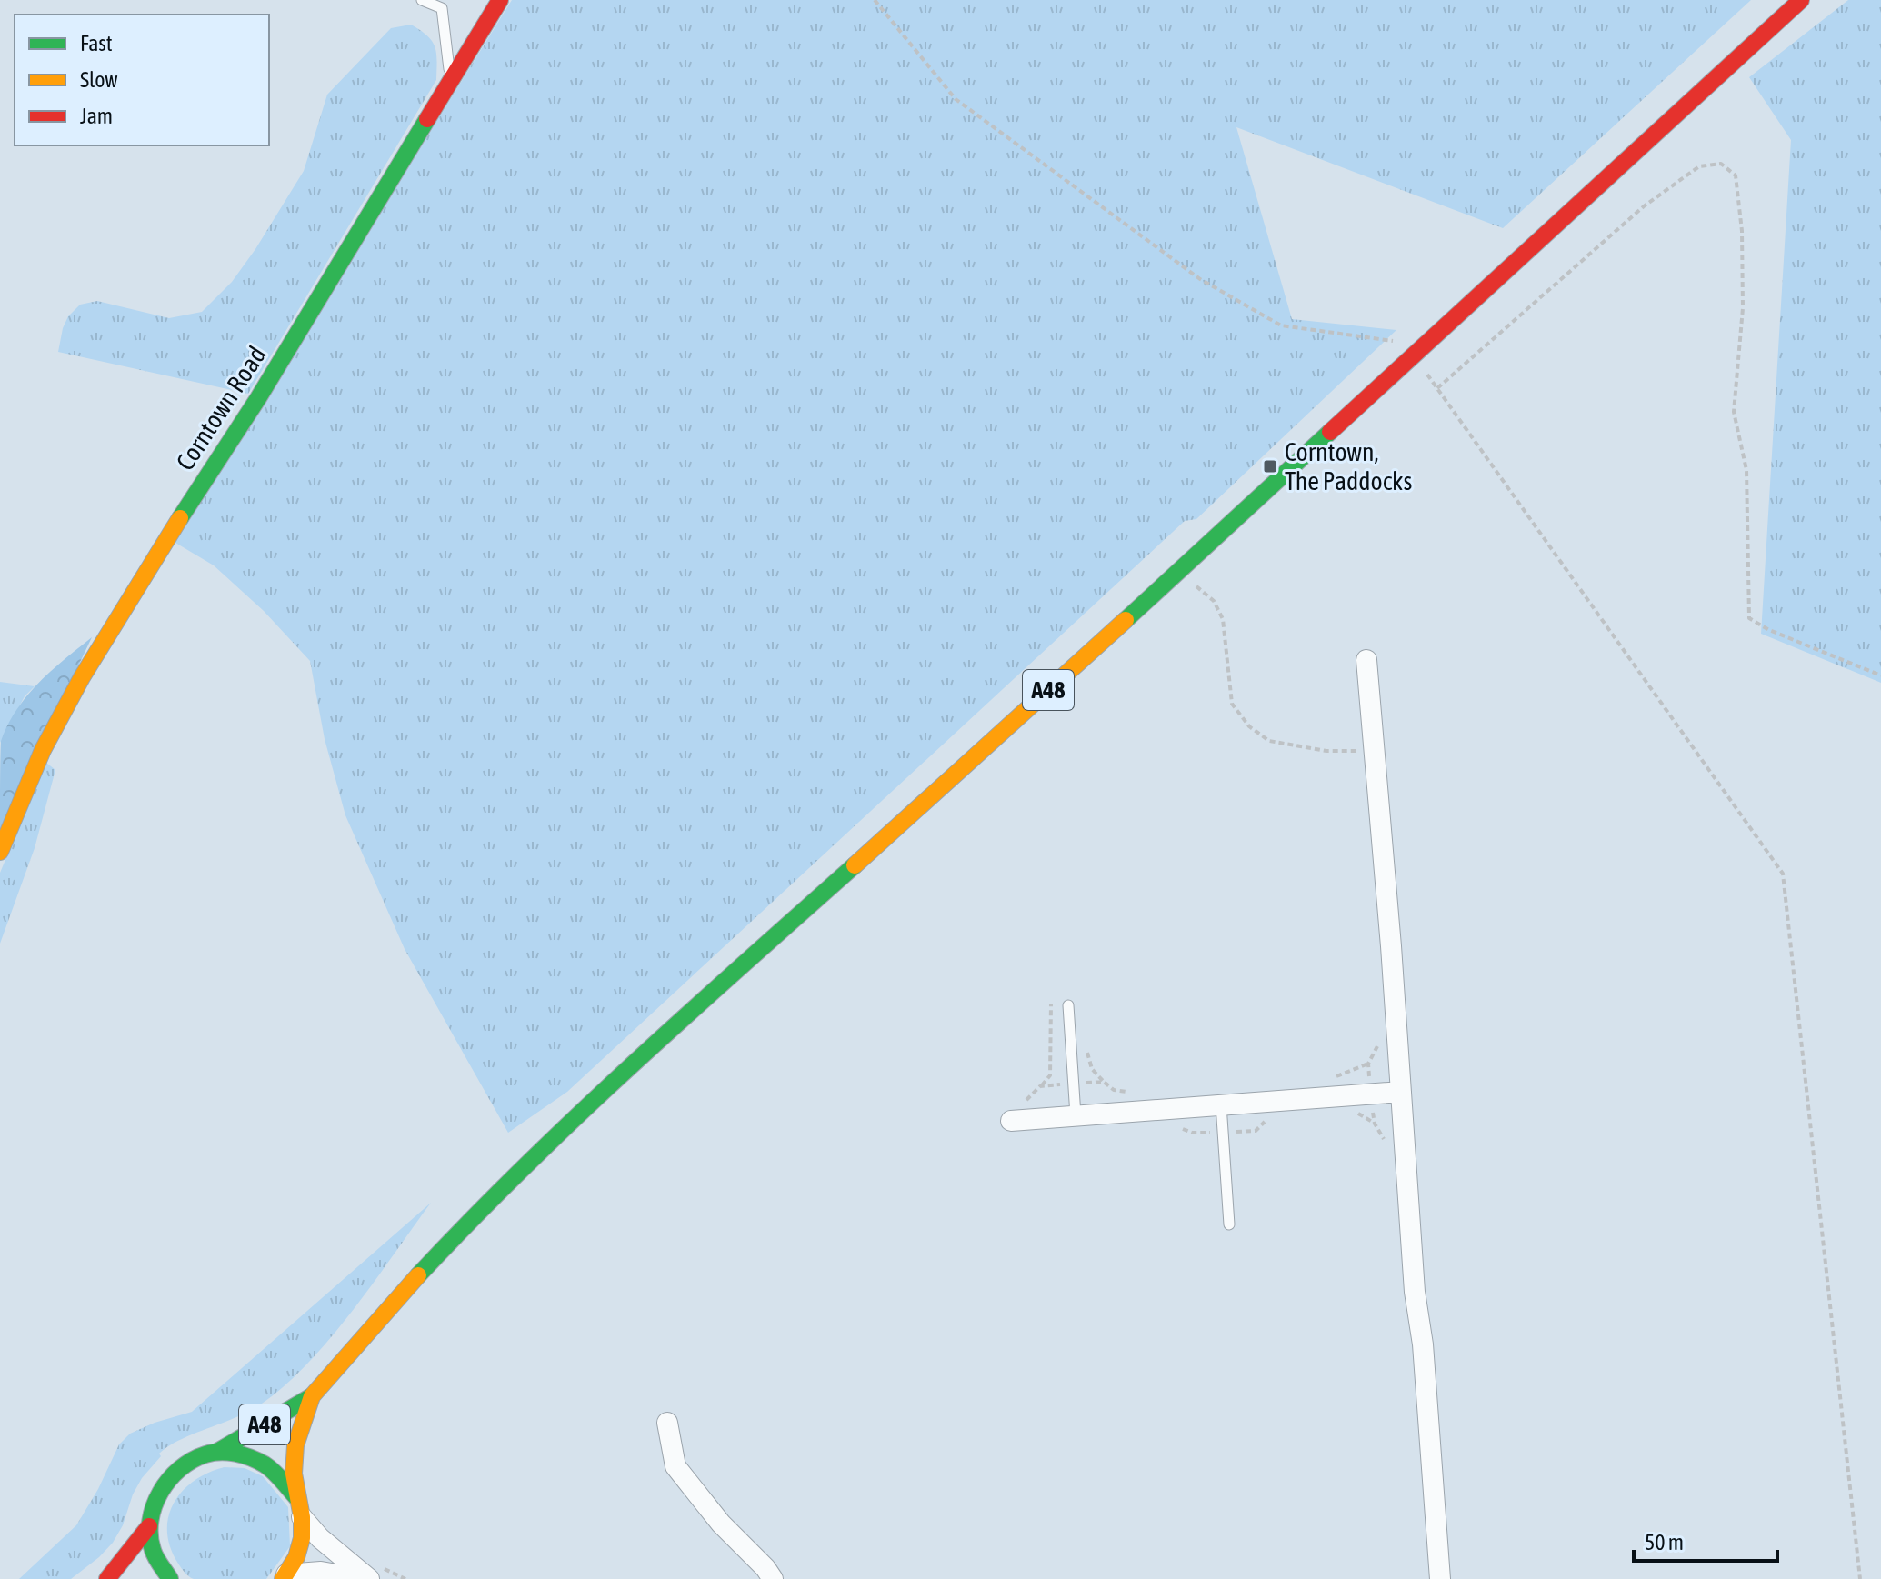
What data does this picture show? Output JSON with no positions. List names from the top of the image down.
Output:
{
  "streets": {
    "main road": ["Corntown Road", "A48"]
  },
  "places": {
    "transit": ["Corntown, The Paddocks"]
  },
  "legend": ["Fast", "Slow", "Jam"],
  "scale_bar": "50 m"
}
